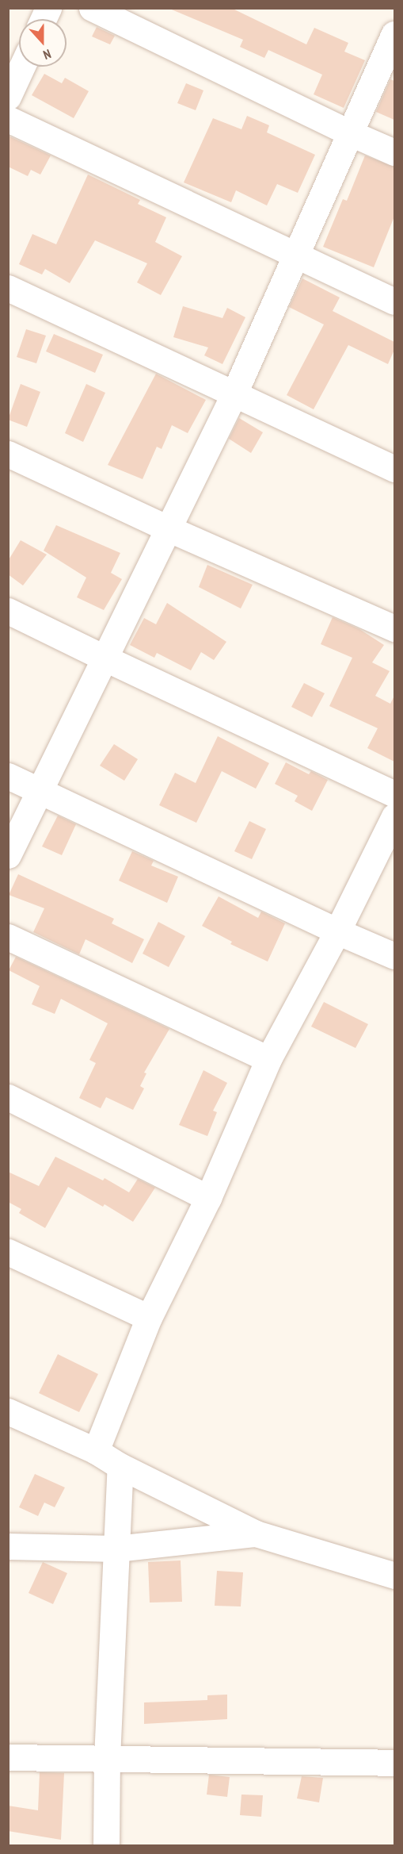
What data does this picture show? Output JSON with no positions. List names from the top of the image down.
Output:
{
  "north": "bottom"
}
